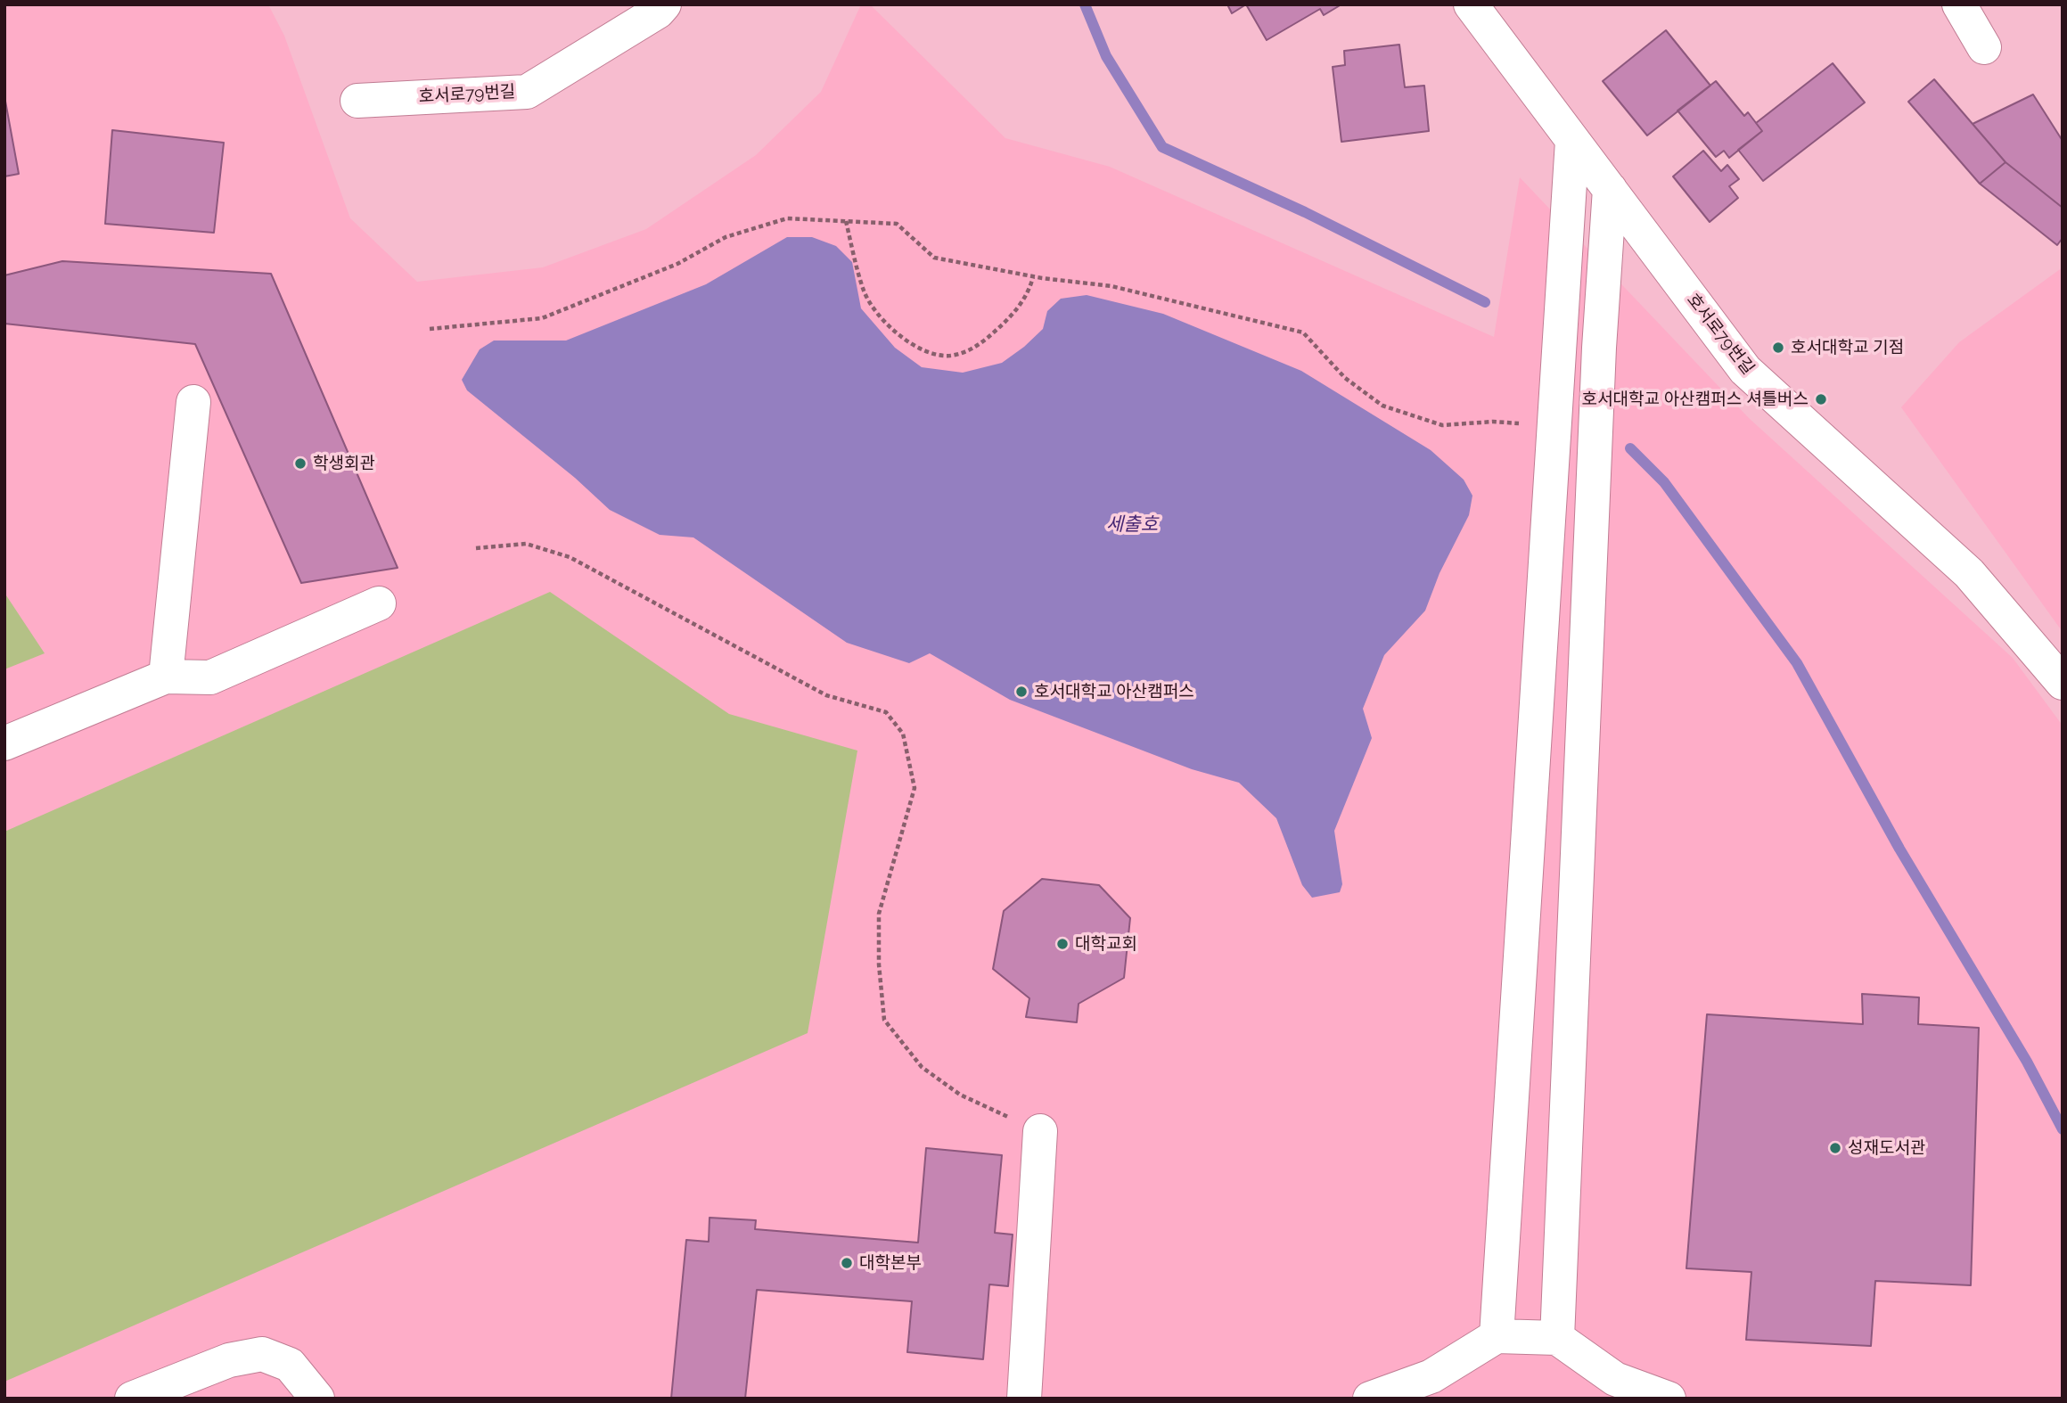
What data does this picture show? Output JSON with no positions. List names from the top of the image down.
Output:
{
  "streets": {
    "street": ["호서로79번길"]
  },
  "water": ["세출호"],
  "places": [
    "호서대학교 기점",
    "호서대학교 아산캠퍼스 셔틀버스",
    "학생회관",
    "호서대학교 아산캠퍼스",
    "대학교회",
    "성재도서관",
    "대학본부"
  ]
}
